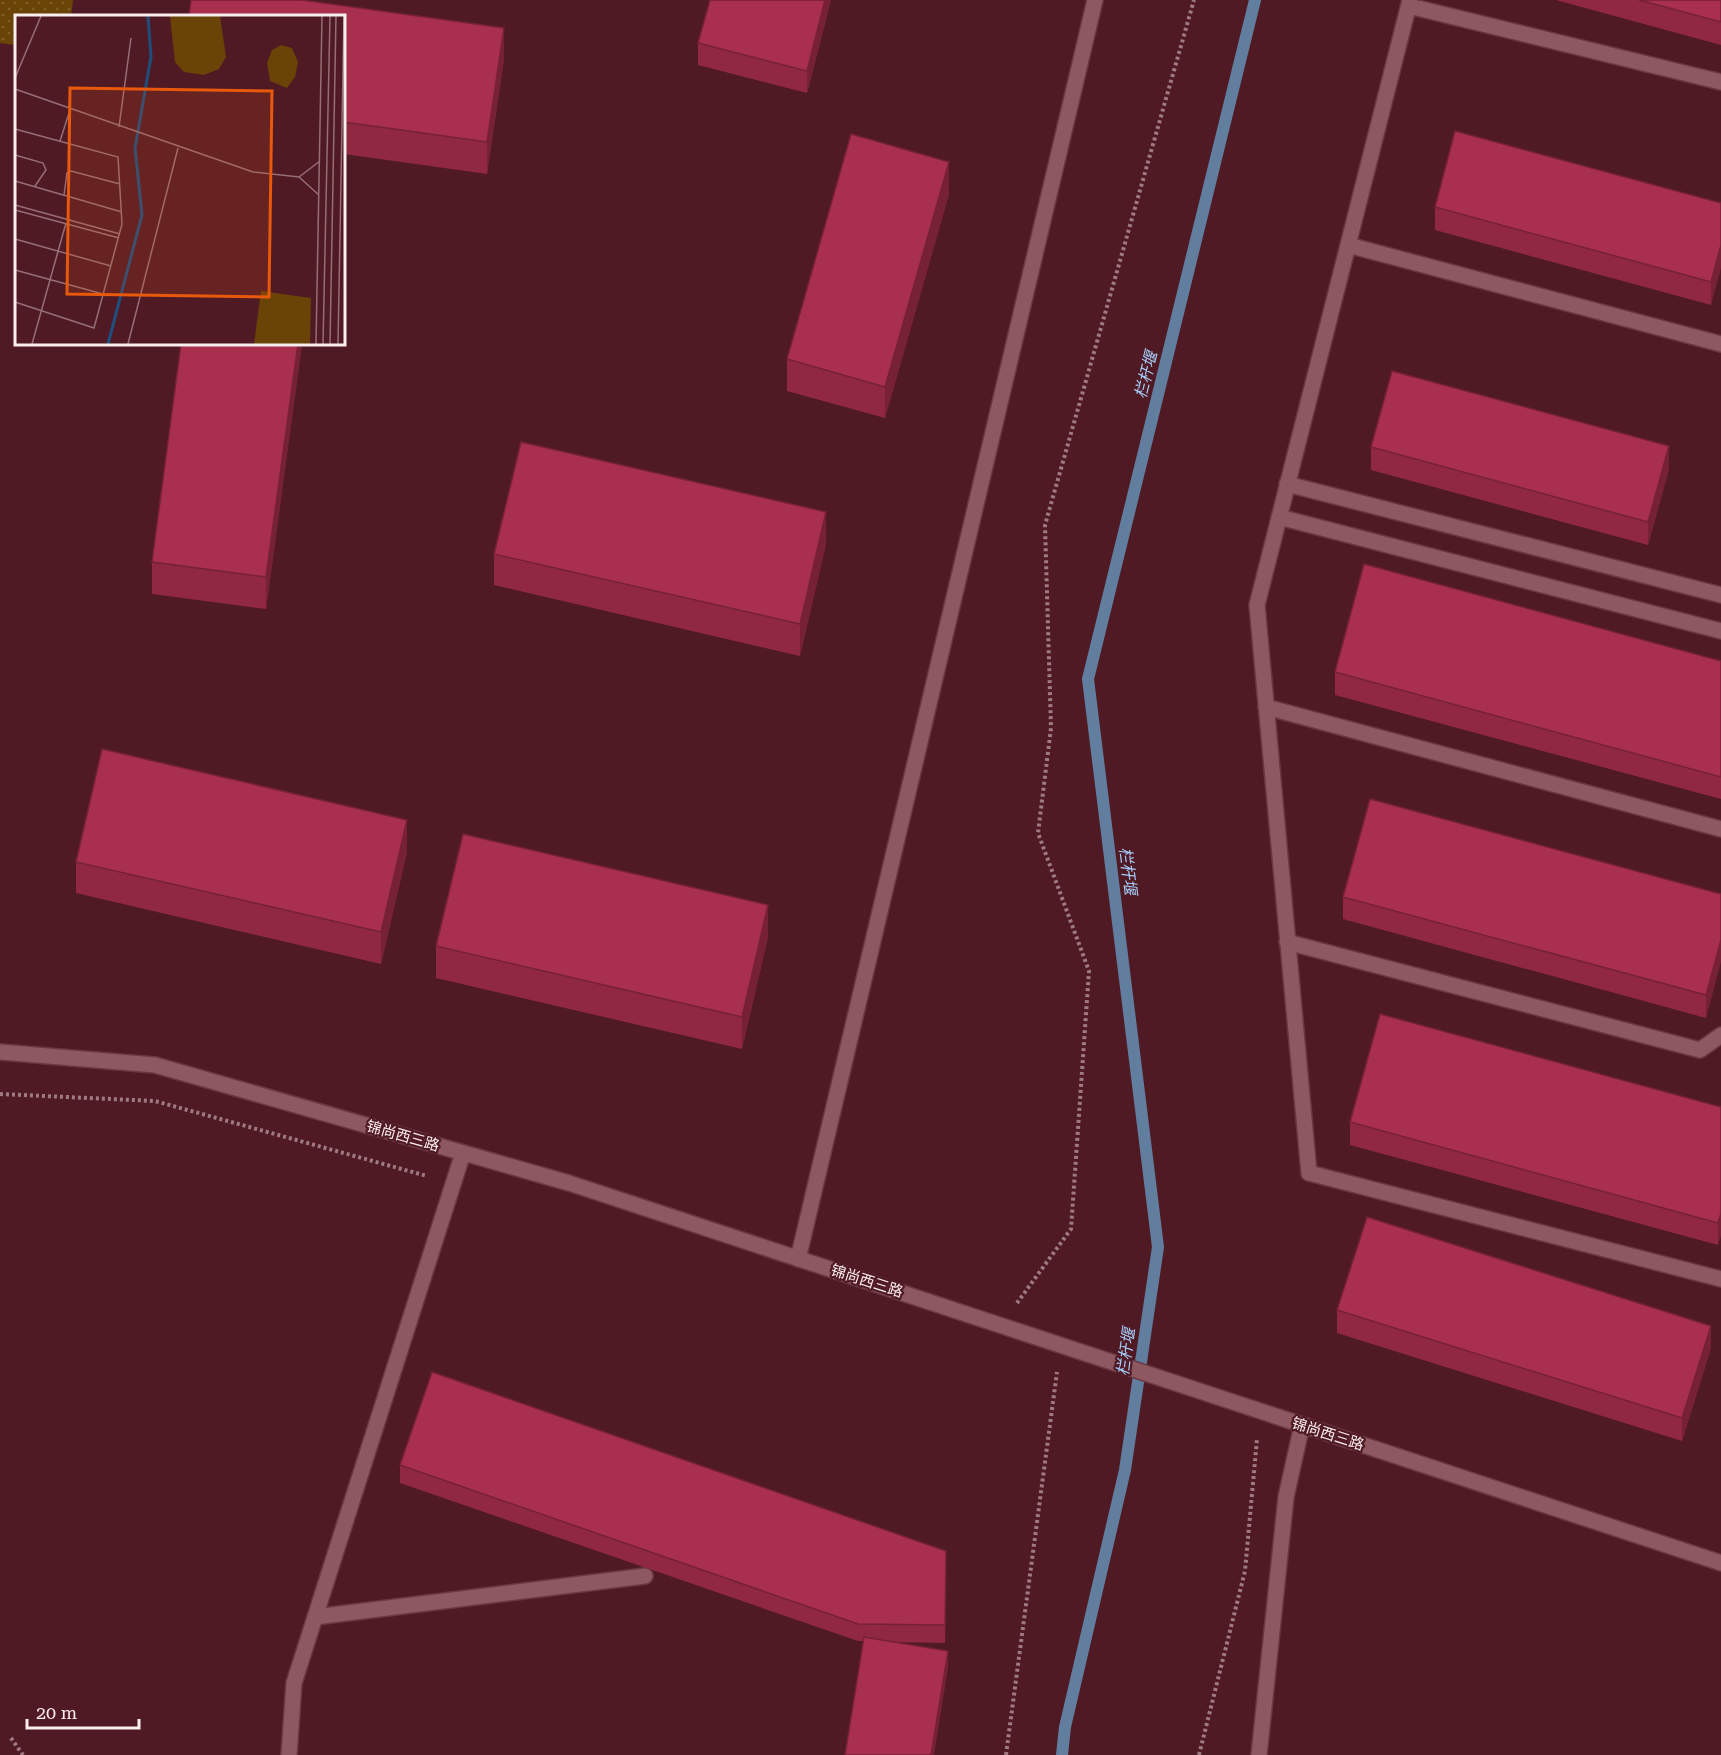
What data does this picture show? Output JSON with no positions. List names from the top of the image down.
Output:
{
  "streets": {
    "street": ["锦尚西三路"]
  },
  "water": ["栏杆堰"],
  "scale_bar": "20 m"
}
